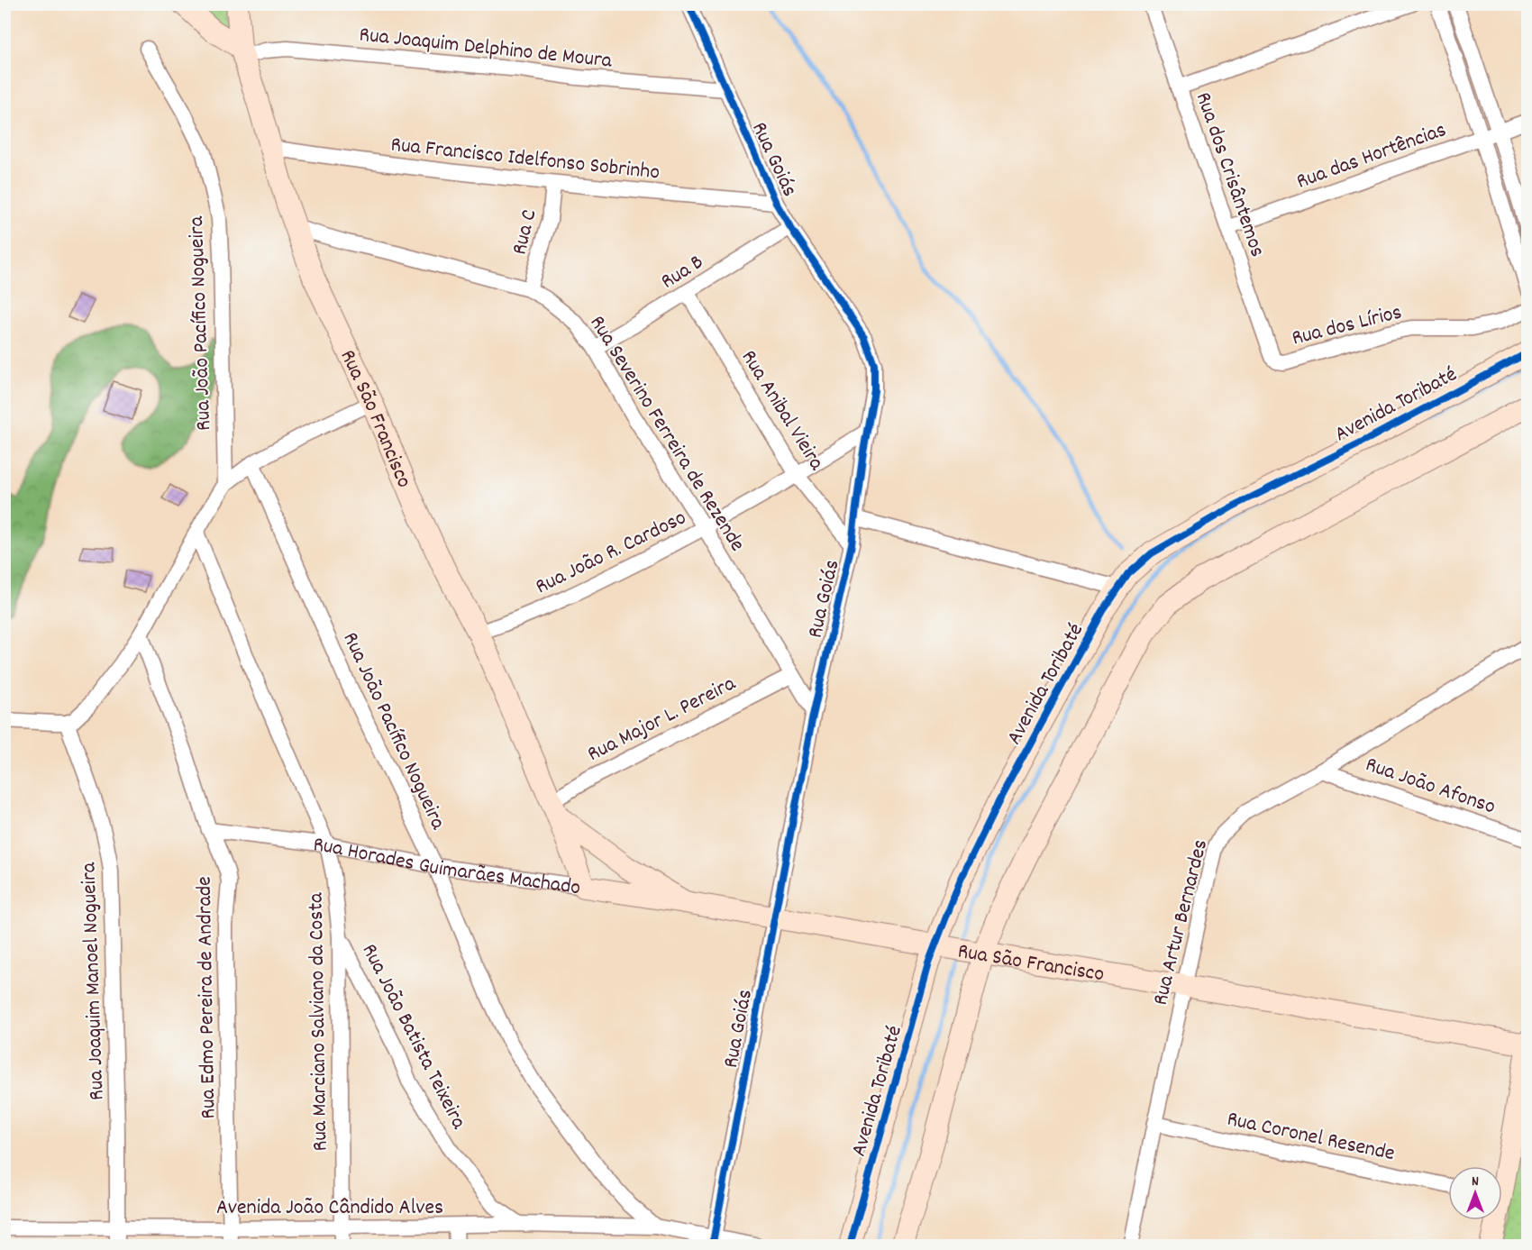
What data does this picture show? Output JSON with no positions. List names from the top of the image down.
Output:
{
  "streets": {
    "street": [
      "Rua Joaquim Delphino de Moura",
      "Rua das Hortências",
      "Rua Francisco Idelfonso Sobrinho",
      "Rua Goiás",
      "Rua dos Crisântemos",
      "Rua C",
      "Rua B",
      "Rua João Pacífico Nogueira",
      "Rua dos Lírios",
      "Avenida Toribaté",
      "Rua Anibal Vieira",
      "Rua São Francisco",
      "Rua Severino Ferreira de Rezende",
      "Rua João R. Cardoso",
      "Rua Major L. Pereira",
      "Rua João Afonso",
      "Rua Horades Guimarães Machado",
      "Rua Artur Bernardes",
      "Rua Joaquim Manoel Nogueira",
      "Rua Edmo Pereira de Andrade",
      "Rua Marciano Salviano da Costa",
      "Rua João Batista Teixeira",
      "Rua Coronel Resende",
      "Avenida João Cândido Alves"
    ]
  },
  "crossings": [
    ["Rua Joaquim Delphino de Moura", "Rua Goiás"],
    ["Rua Joaquim Delphino de Moura", "Rua São Francisco"],
    ["Rua das Hortências", "Rua dos Crisântemos"],
    ["Rua Francisco Idelfonso Sobrinho", "Rua Goiás"],
    ["Rua Francisco Idelfonso Sobrinho", "Rua C"],
    ["Rua Francisco Idelfonso Sobrinho", "Rua São Francisco"],
    ["Rua Goiás", "Rua B"],
    ["Rua Goiás", "Rua Anibal Vieira"],
    ["Rua Goiás", "Rua São Francisco"],
    ["Rua Goiás", "Rua Severino Ferreira de Rezende"],
    ["Rua Goiás", "Rua João R. Cardoso"],
    ["Rua dos Crisântemos", "Rua dos Lírios"],
    ["Rua C", "Rua Severino Ferreira de Rezende"],
    ["Rua B", "Rua Anibal Vieira"],
    ["Rua B", "Rua Severino Ferreira de Rezende"],
    ["Rua João Pacífico Nogueira", "Rua Horades Guimarães Machado"],
    ["Rua João Pacífico Nogueira", "Avenida João Cândido Alves"],
    ["Avenida Toribaté", "Rua São Francisco"],
    ["Rua Anibal Vieira", "Rua João R. Cardoso"],
    ["Rua São Francisco", "Rua Severino Ferreira de Rezende"],
    ["Rua São Francisco", "Rua João R. Cardoso"],
    ["Rua São Francisco", "Rua Major L. Pereira"],
    ["Rua São Francisco", "Rua Horades Guimarães Machado"],
    ["Rua São Francisco", "Rua Artur Bernardes"],
    ["Rua Severino Ferreira de Rezende", "Rua João R. Cardoso"],
    ["Rua Severino Ferreira de Rezende", "Rua Major L. Pereira"],
    ["Rua João Afonso", "Rua Artur Bernardes"],
    ["Rua Horades Guimarães Machado", "Rua Edmo Pereira de Andrade"],
    ["Rua Horades Guimarães Machado", "Rua Marciano Salviano da Costa"],
    ["Rua Artur Bernardes", "Rua Coronel Resende"],
    ["Rua Joaquim Manoel Nogueira", "Avenida João Cândido Alves"],
    ["Rua Edmo Pereira de Andrade", "Avenida João Cândido Alves"],
    ["Rua Marciano Salviano da Costa", "Rua João Batista Teixeira"],
    ["Rua Marciano Salviano da Costa", "Avenida João Cândido Alves"],
    ["Rua João Batista Teixeira", "Avenida João Cândido Alves"]
  ],
  "north": "top"
}
